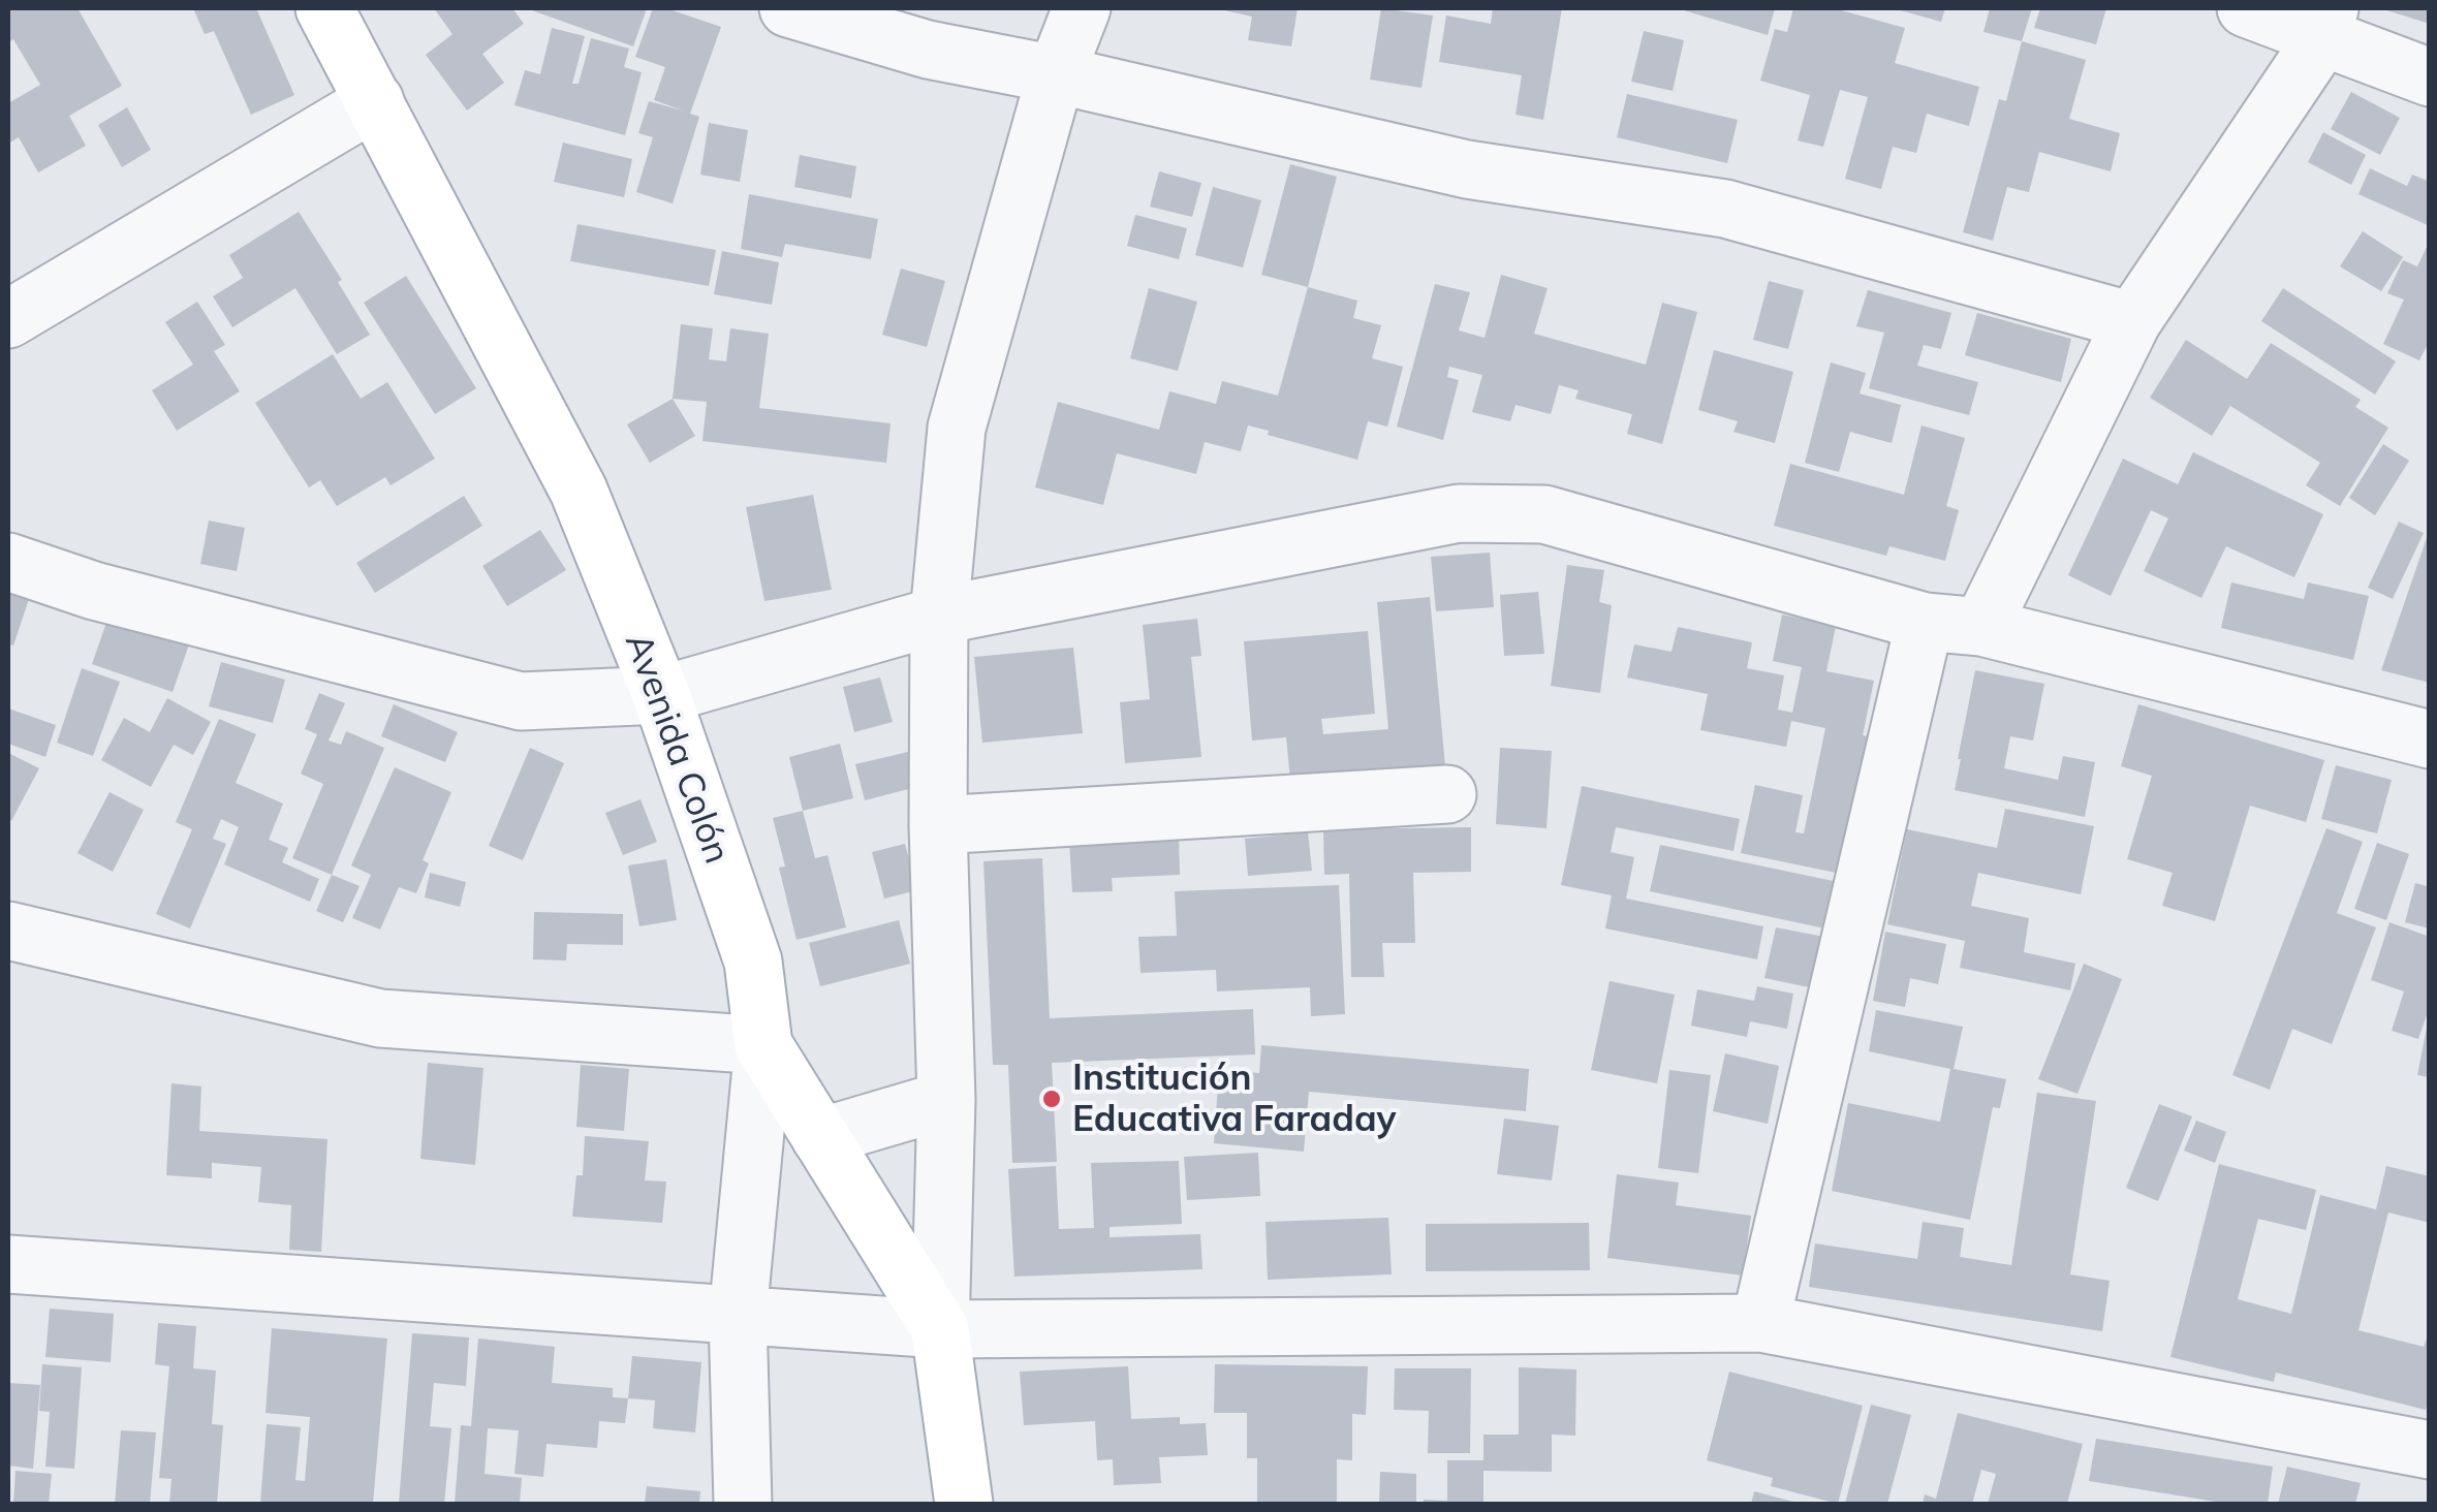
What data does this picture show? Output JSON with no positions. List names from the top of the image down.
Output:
{
  "streets": {
    "main road": ["Avenida Colón"]
  },
  "places": ["Institución Educativa Faraday"]
}
